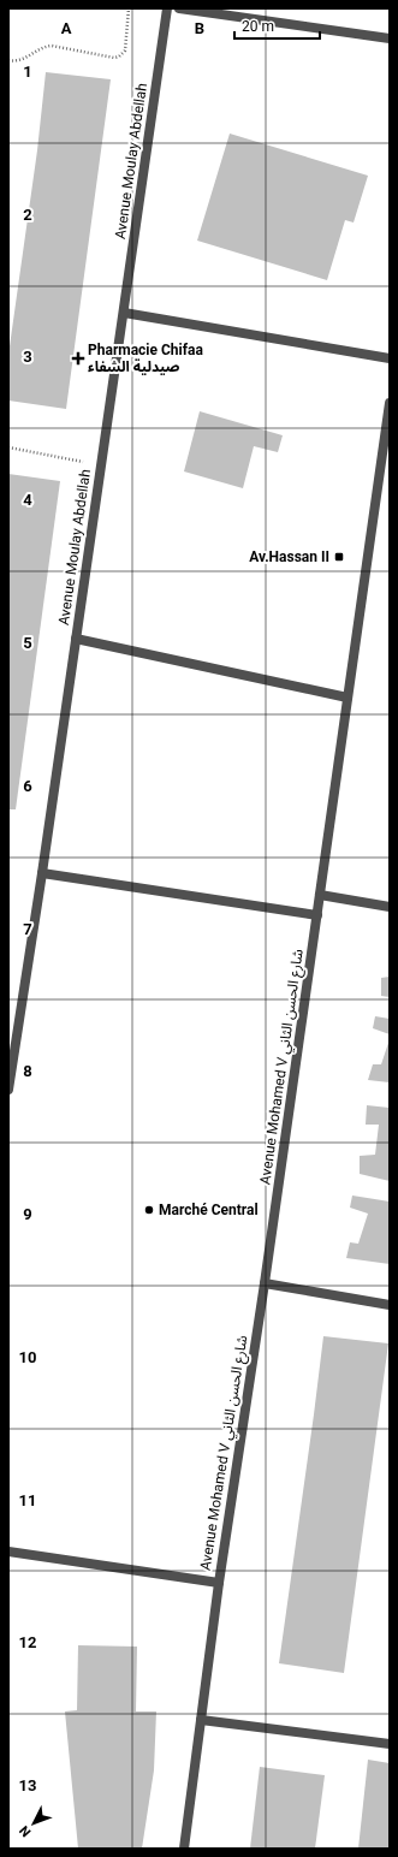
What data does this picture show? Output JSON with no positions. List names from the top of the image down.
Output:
{
  "streets": {
    "street": ["Avenue Moulay Abdellah", "Avenue Mohamed V شارع الحسن الثاني"]
  },
  "places": {
    "health": ["Pharmacie Chifaa صيدلية الشفاء"],
    "transit": ["Av.Hassan II"],
    "other": ["Marché Central"]
  },
  "scale_bar": "20 m",
  "north": "bottom left",
  "grid": {
    "columns": ["A", "B"],
    "rows": [
      "1",
      "2",
      "3",
      "4",
      "5",
      "6",
      "7",
      "8",
      "9",
      "10",
      "11",
      "12",
      "13"
    ]
  }
}
